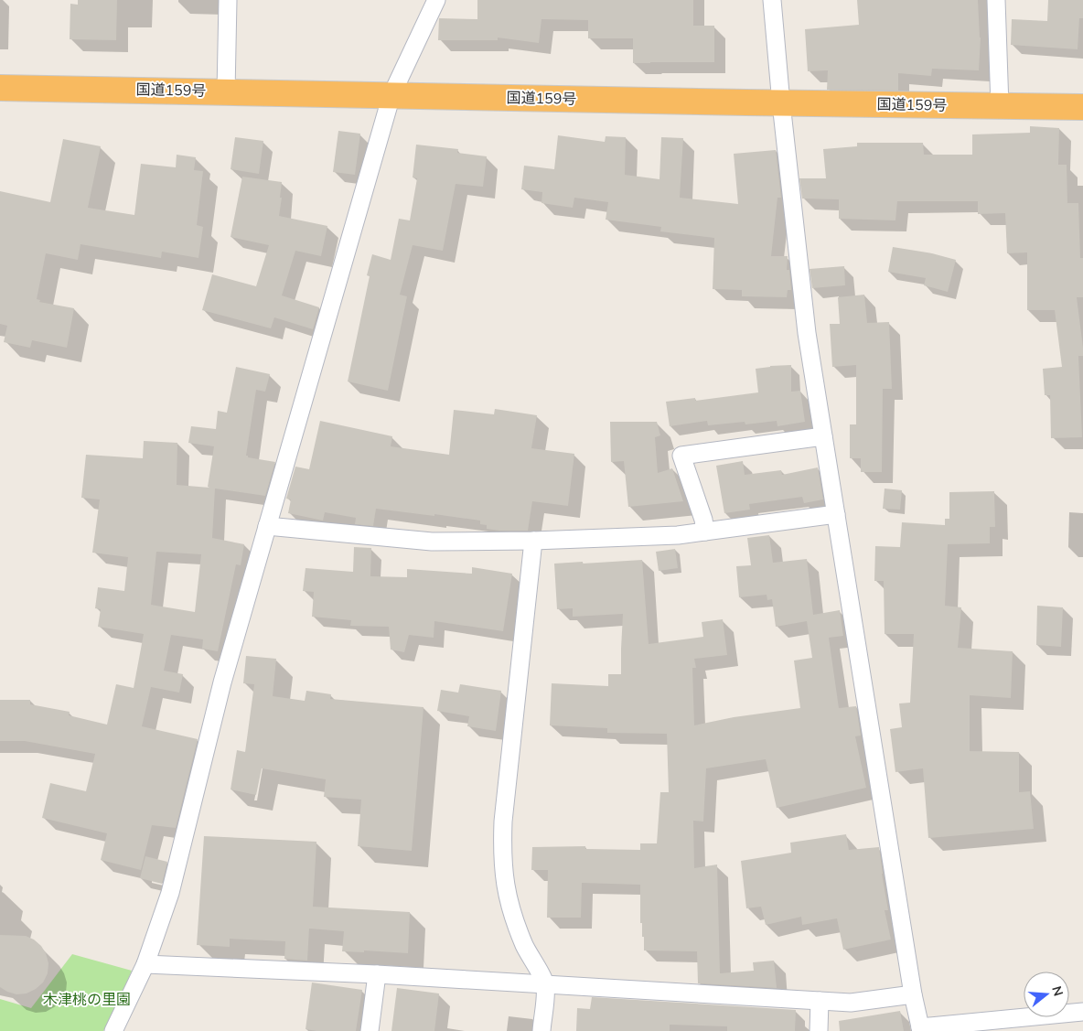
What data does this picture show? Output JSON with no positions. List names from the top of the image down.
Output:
{
  "streets": {
    "highway": ["国道159号"]
  },
  "parks": ["木津桃の里園"],
  "north": "right"
}
